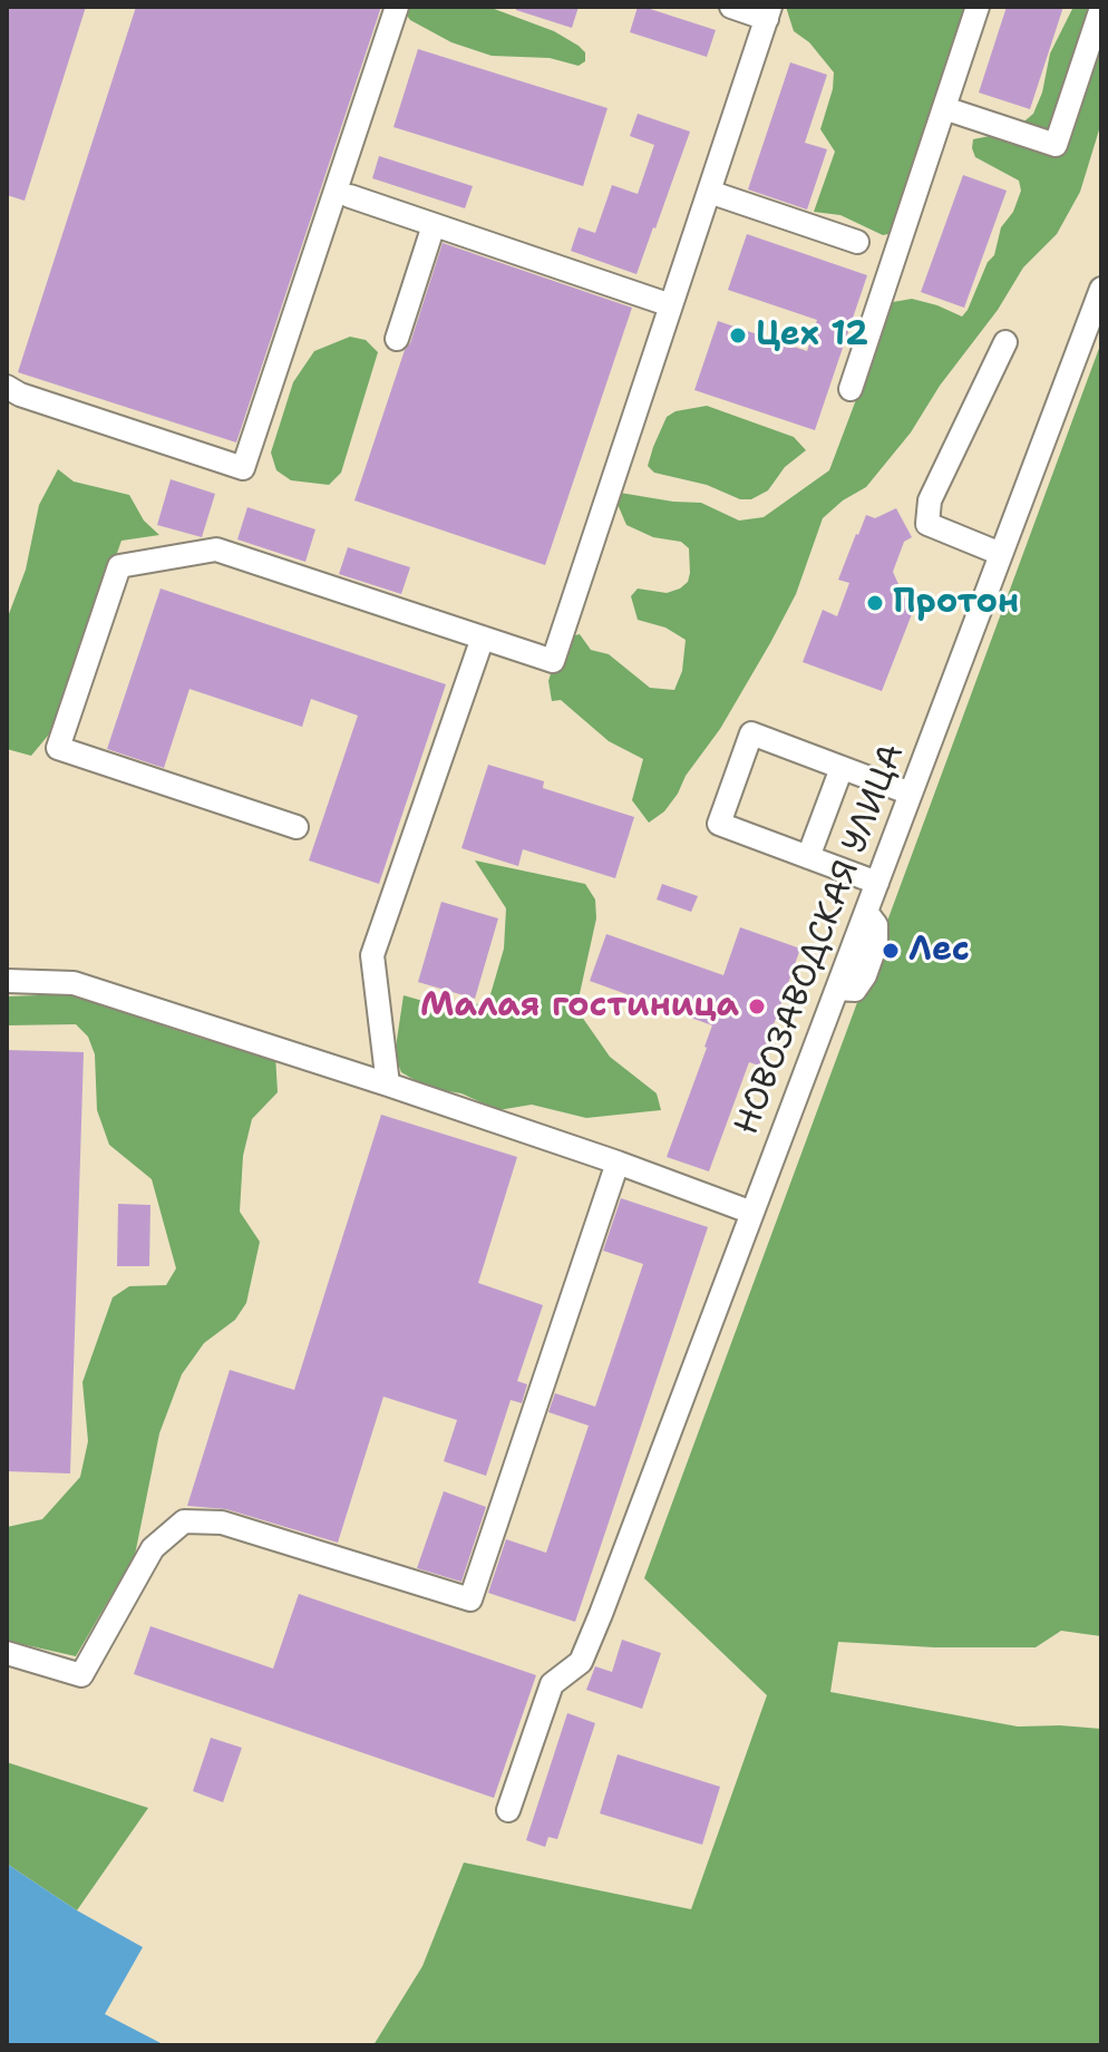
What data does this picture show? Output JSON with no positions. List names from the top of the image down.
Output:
{
  "streets": {
    "street": ["НОВОЗАВОДСКАЯ УЛИЦА"]
  },
  "places": [
    "Цех 12",
    "Протон",
    "Лес",
    "Малая гостиница"
  ]
}
